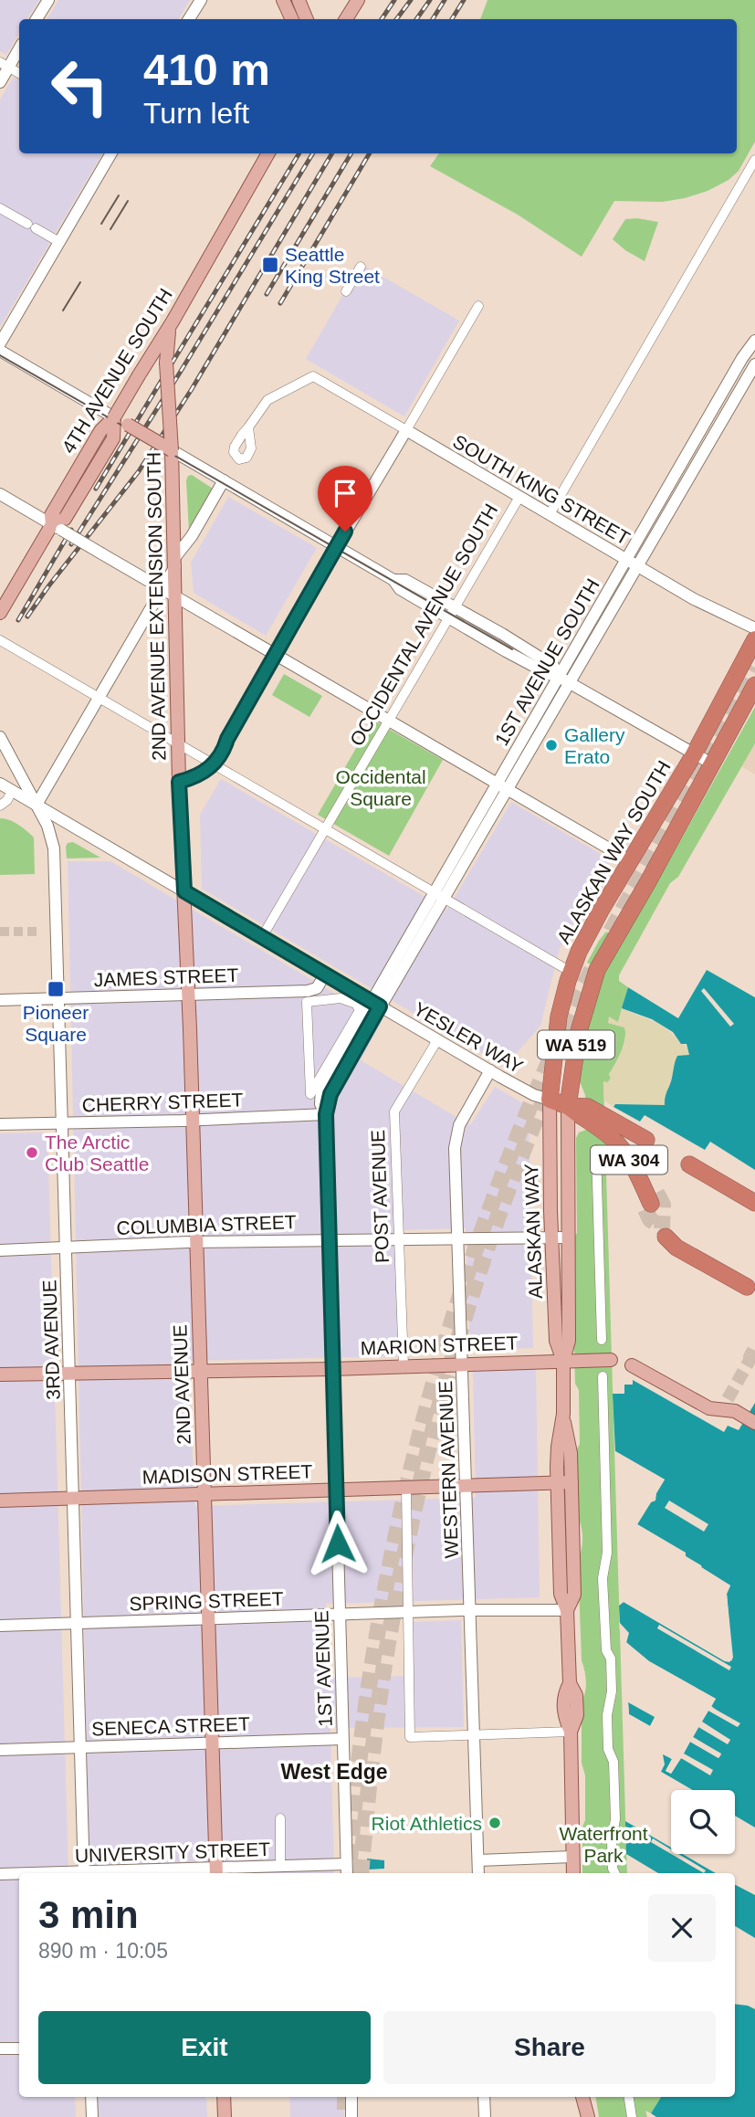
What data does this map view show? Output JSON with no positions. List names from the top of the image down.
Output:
{
  "streets": {
    "highway": ["ALASKAN WAY SOUTH", "WA 519", "WA 304"],
    "main road": [
      "4TH AVENUE SOUTH",
      "SOUTH KING STREET",
      "2ND AVENUE EXTENSION SOUTH",
      "1ST AVENUE SOUTH",
      "JAMES STREET",
      "YESLER WAY",
      "CHERRY STREET",
      "COLUMBIA STREET",
      "ALASKAN WAY",
      "3RD AVENUE",
      "MARION STREET",
      "2ND AVENUE",
      "WESTERN AVENUE",
      "MADISON STREET",
      "SPRING STREET",
      "1ST AVENUE",
      "SENECA STREET",
      "UNIVERSITY STREET"
    ],
    "street": ["OCCIDENTAL AVENUE SOUTH", "POST AVENUE"]
  },
  "crossings": [
    ["4TH AVENUE SOUTH", "2ND AVENUE EXTENSION SOUTH"],
    ["SOUTH KING STREET", "OCCIDENTAL AVENUE SOUTH"],
    ["SOUTH KING STREET", "1ST AVENUE SOUTH"],
    ["2ND AVENUE EXTENSION SOUTH", "YESLER WAY"],
    ["2ND AVENUE EXTENSION SOUTH", "2ND AVENUE"],
    ["OCCIDENTAL AVENUE SOUTH", "YESLER WAY"],
    ["1ST AVENUE SOUTH", "YESLER WAY"],
    ["1ST AVENUE SOUTH", "1ST AVENUE"],
    ["ALASKAN WAY SOUTH", "YESLER WAY"],
    ["ALASKAN WAY SOUTH", "WA 304"],
    ["ALASKAN WAY SOUTH", "ALASKAN WAY"],
    ["JAMES STREET", "YESLER WAY"],
    ["JAMES STREET", "3RD AVENUE"],
    ["JAMES STREET", "2ND AVENUE"],
    ["YESLER WAY", "WA 304"],
    ["YESLER WAY", "POST AVENUE"],
    ["YESLER WAY", "ALASKAN WAY"],
    ["YESLER WAY", "3RD AVENUE"],
    ["YESLER WAY", "2ND AVENUE"],
    ["YESLER WAY", "WESTERN AVENUE"],
    ["YESLER WAY", "1ST AVENUE"],
    ["WA 519", "WA 304"],
    ["WA 519", "ALASKAN WAY"],
    ["CHERRY STREET", "3RD AVENUE"],
    ["CHERRY STREET", "2ND AVENUE"],
    ["CHERRY STREET", "1ST AVENUE"],
    ["WA 304", "ALASKAN WAY"],
    ["POST AVENUE", "COLUMBIA STREET"],
    ["POST AVENUE", "MARION STREET"],
    ["COLUMBIA STREET", "ALASKAN WAY"],
    ["COLUMBIA STREET", "3RD AVENUE"],
    ["COLUMBIA STREET", "2ND AVENUE"],
    ["COLUMBIA STREET", "WESTERN AVENUE"],
    ["COLUMBIA STREET", "1ST AVENUE"],
    ["ALASKAN WAY", "MARION STREET"],
    ["ALASKAN WAY", "MADISON STREET"],
    ["ALASKAN WAY", "SPRING STREET"],
    ["3RD AVENUE", "MARION STREET"],
    ["3RD AVENUE", "MADISON STREET"],
    ["3RD AVENUE", "SPRING STREET"],
    ["3RD AVENUE", "SENECA STREET"],
    ["MARION STREET", "2ND AVENUE"],
    ["MARION STREET", "WESTERN AVENUE"],
    ["MARION STREET", "1ST AVENUE"],
    ["2ND AVENUE", "MADISON STREET"],
    ["2ND AVENUE", "SPRING STREET"],
    ["2ND AVENUE", "SENECA STREET"],
    ["2ND AVENUE", "UNIVERSITY STREET"],
    ["WESTERN AVENUE", "MADISON STREET"],
    ["WESTERN AVENUE", "SPRING STREET"],
    ["MADISON STREET", "1ST AVENUE"],
    ["SPRING STREET", "1ST AVENUE"],
    ["1ST AVENUE", "SENECA STREET"],
    ["1ST AVENUE", "UNIVERSITY STREET"]
  ],
  "districts": ["West Edge"],
  "parks": ["Occidental Square", "Waterfront Park"],
  "places": {
    "transit": ["Seattle King Street", "Pioneer Square"],
    "other": ["Gallery Erato", "The Arctic Club Seattle", "Riot Athletics"]
  },
  "page": {
    "turn": ["410 m", "Turn left"],
    "heading": ["3 min", "890 m · 10:05"],
    "buttons": ["Exit", "Share"]
  }
}
